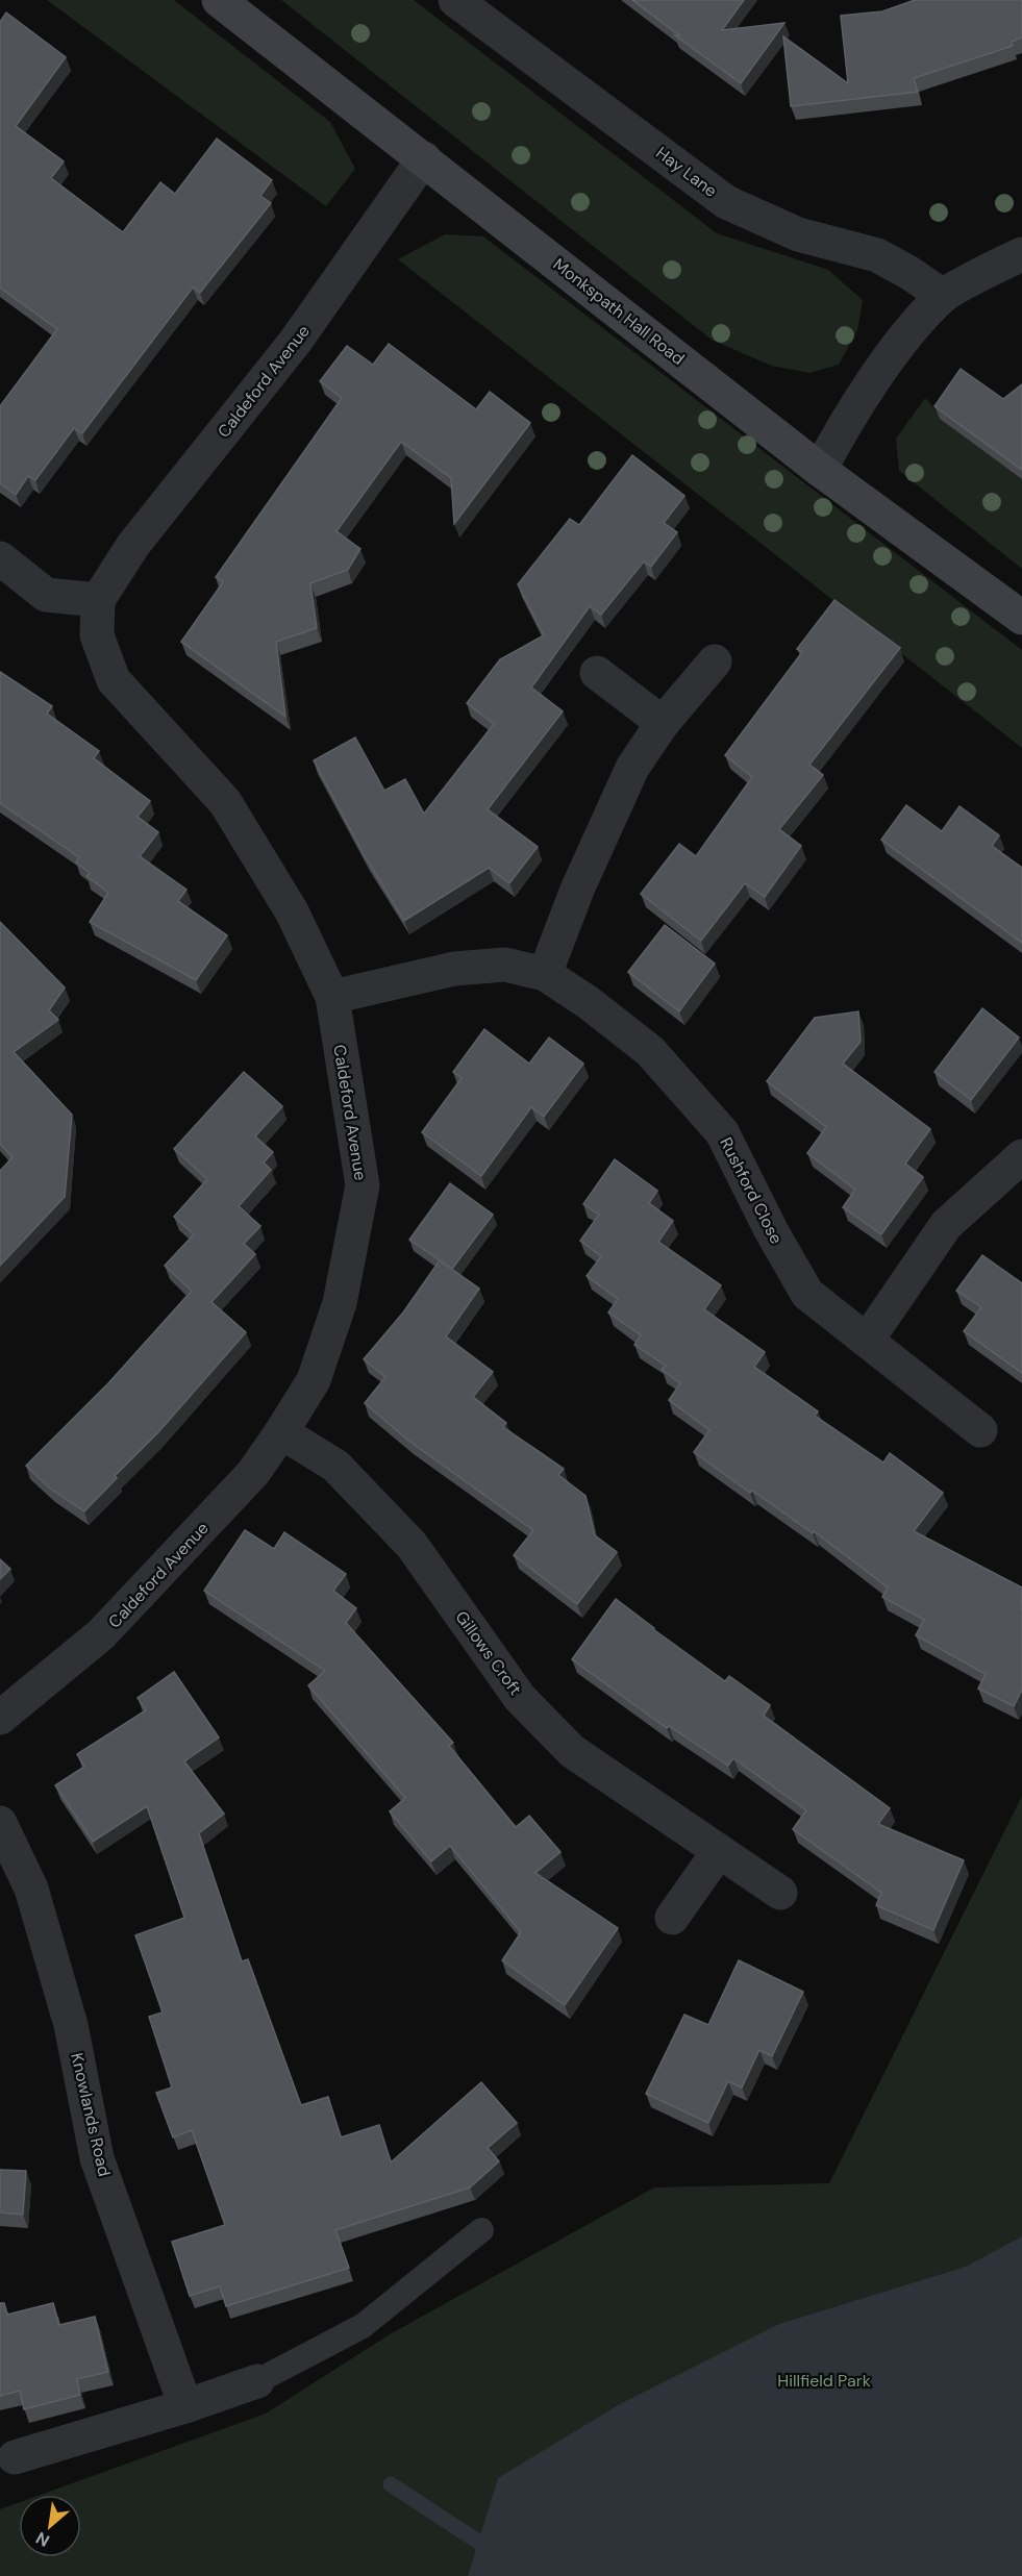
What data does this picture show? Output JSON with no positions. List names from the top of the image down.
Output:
{
  "streets": {
    "street": [
      "Hay Lane",
      "Monkspath Hall Road",
      "Caldeford Avenue",
      "Rushford Close",
      "Gillows Croft",
      "Knowlands Road"
    ]
  },
  "crossings": [
    ["Monkspath Hall Road", "Caldeford Avenue"],
    ["Caldeford Avenue", "Rushford Close"],
    ["Caldeford Avenue", "Gillows Croft"]
  ],
  "parks": ["Hillfield Park"],
  "north": "bottom left"
}
